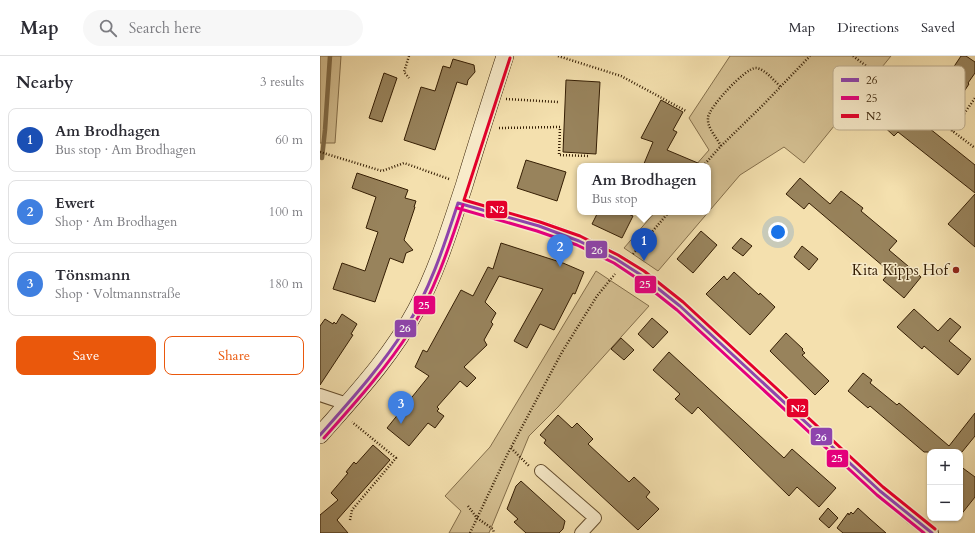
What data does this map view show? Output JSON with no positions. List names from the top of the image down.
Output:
{
  "places": ["Kita Kipps Hof"],
  "lines": ["transit line N2", "transit line 26", "transit line 25"],
  "legend": ["26", "25", "N2"],
  "page": {
    "header": "Map",
    "search": "Search here",
    "nav": ["Map", "Directions", "Saved"],
    "heading": ["Nearby", "3 results"],
    "list": [
      {
        "mark": "1",
        "name": "Am Brodhagen",
        "note": "Bus stop · Am Brodhagen",
        "value": "60 m"
      },
      {
        "mark": "2",
        "name": "Ewert",
        "note": "Shop · Am Brodhagen",
        "value": "100 m"
      },
      {
        "mark": "3",
        "name": "Tönsmann",
        "note": "Shop · Voltmannstraße",
        "value": "180 m"
      }
    ],
    "popup": ["Am Brodhagen", "Bus stop"],
    "pins": ["1", "2", "3"],
    "buttons": ["Save", "Share"],
    "map_buttons": ["+", "−"]
  }
}
